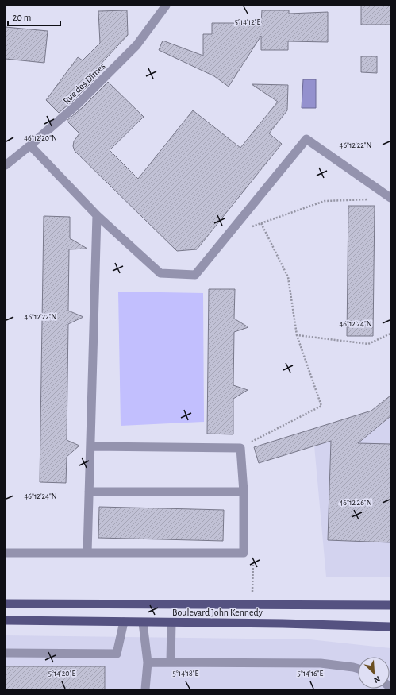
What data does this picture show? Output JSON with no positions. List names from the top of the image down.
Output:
{
  "streets": {
    "main road": ["Boulevard John Kennedy"],
    "street": ["Rue des Dîmes"]
  },
  "scale_bar": "20 m",
  "north": "bottom right",
  "coordinates": [
    "5°14'12\"E",
    "46°12'20\"N",
    "46°12'22\"N",
    "46°12'24\"N",
    "46°12'26\"N",
    "5°14'20\"E",
    "5°14'18\"E",
    "5°14'16\"E"
  ]
}
